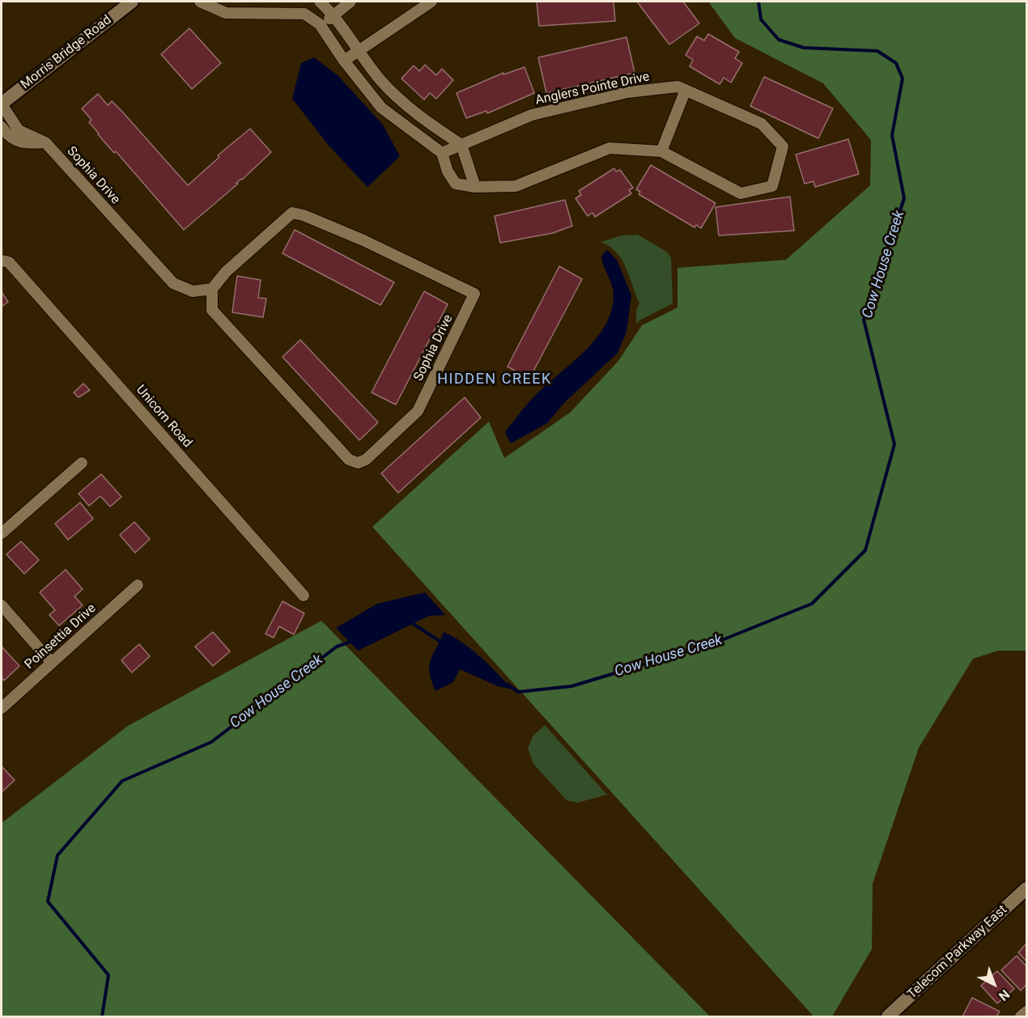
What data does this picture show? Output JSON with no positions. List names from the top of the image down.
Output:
{
  "streets": {
    "street": [
      "Morris Bridge Road",
      "Anglers Pointe Drive",
      "Sophia Drive",
      "Unicorn Road",
      "Poinsettia Drive",
      "Telecom Parkway East"
    ]
  },
  "crossings": [
    ["Morris Bridge Road", "Sophia Drive"]
  ],
  "districts": ["HIDDEN CREEK"],
  "water": ["Cow House Creek"],
  "north": "bottom right"
}
